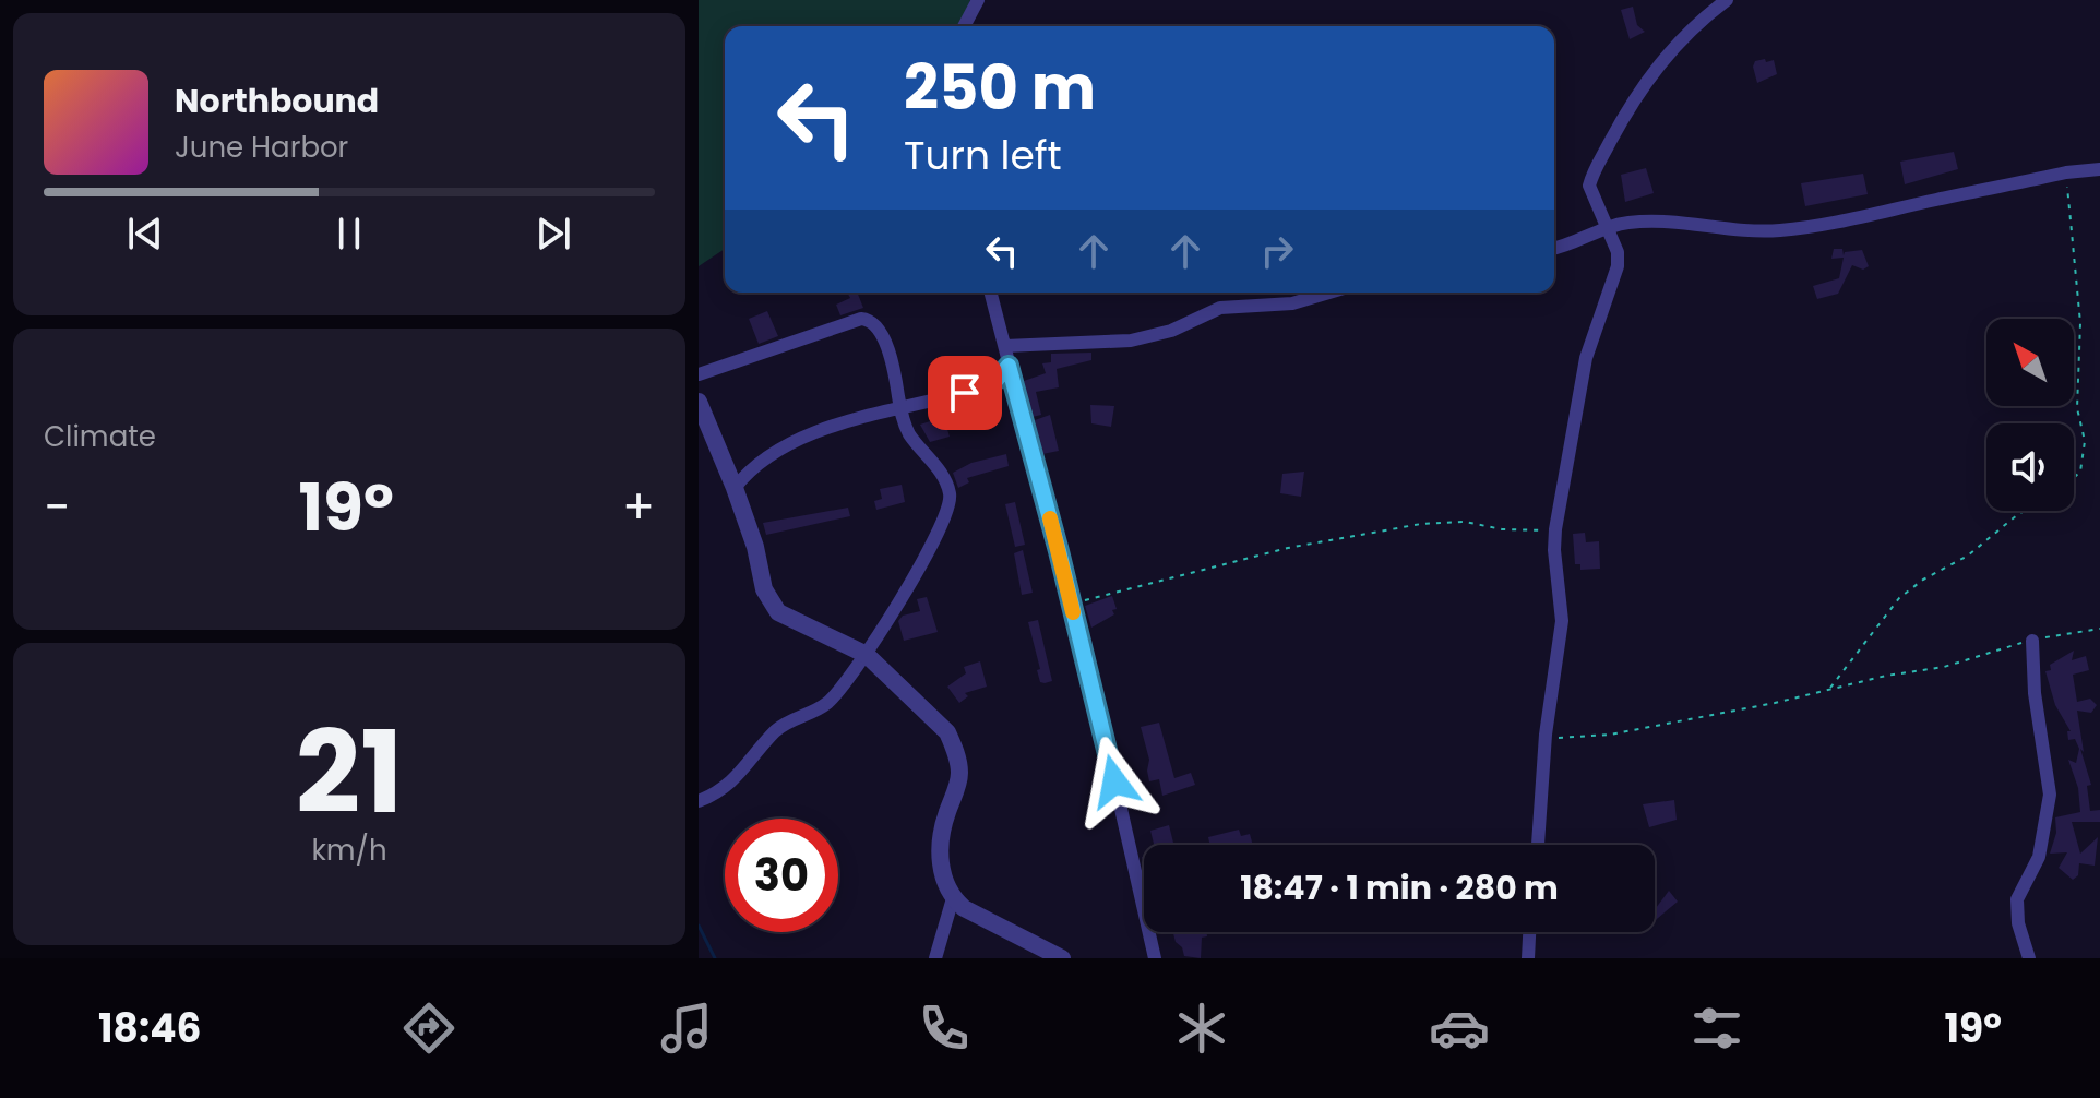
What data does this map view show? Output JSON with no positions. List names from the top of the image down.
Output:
{
  "north": "top left",
  "page": {
    "turn": ["250 m", "Turn left"],
    "song": ["Northbound", "June Harbor"],
    "tile": [
      "Climate",
      ["21", "km/h"]
    ],
    "heat": ["−", "19°", "+"],
    "limit": "30",
    "trip": "18:47 · 1 min · 280 m",
    "tabs": ["18:46", "19°"]
  }
}
